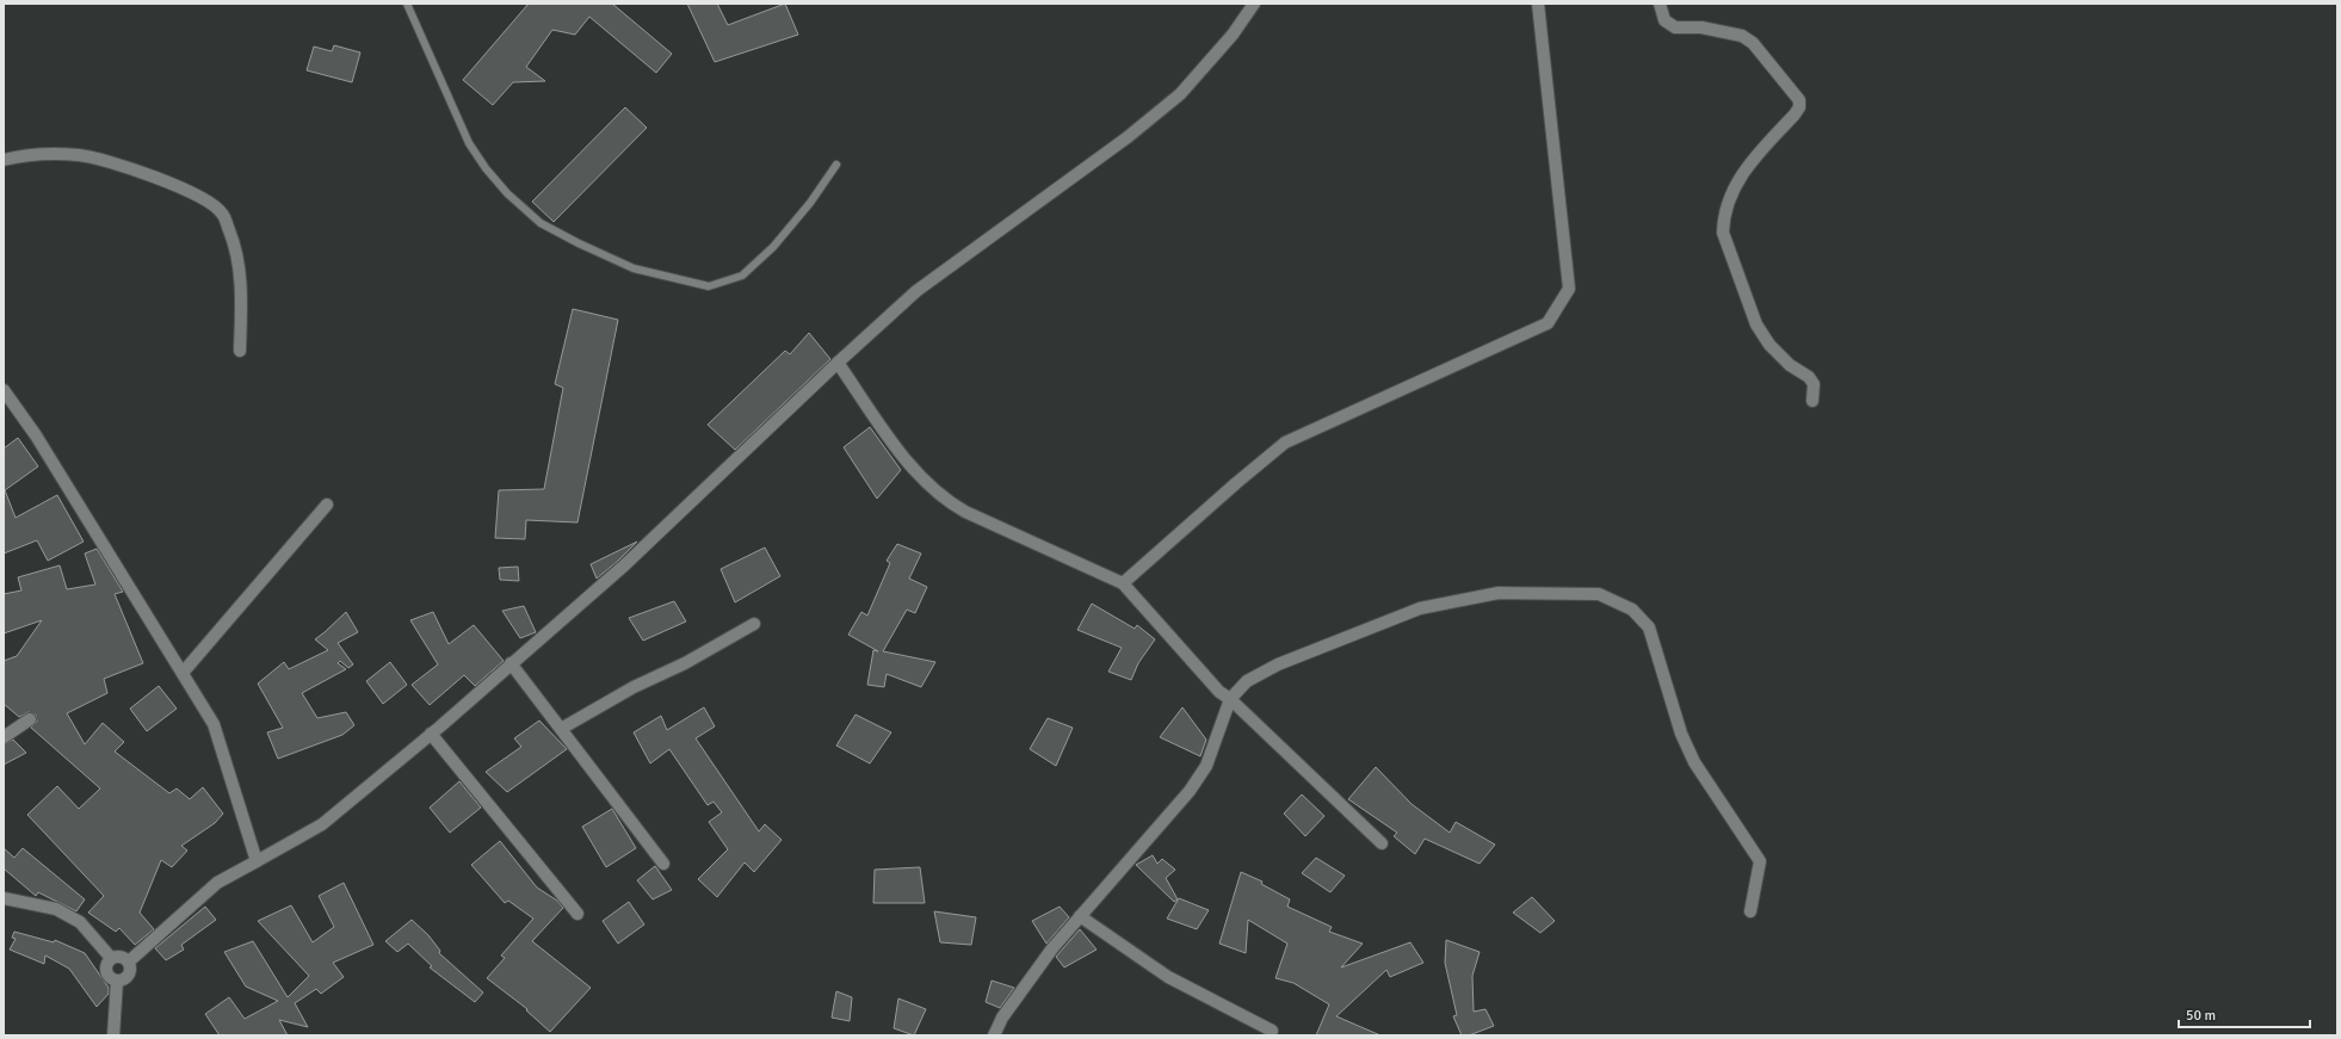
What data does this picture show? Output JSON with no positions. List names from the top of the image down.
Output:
{
  "scale_bar": "50 m"
}
